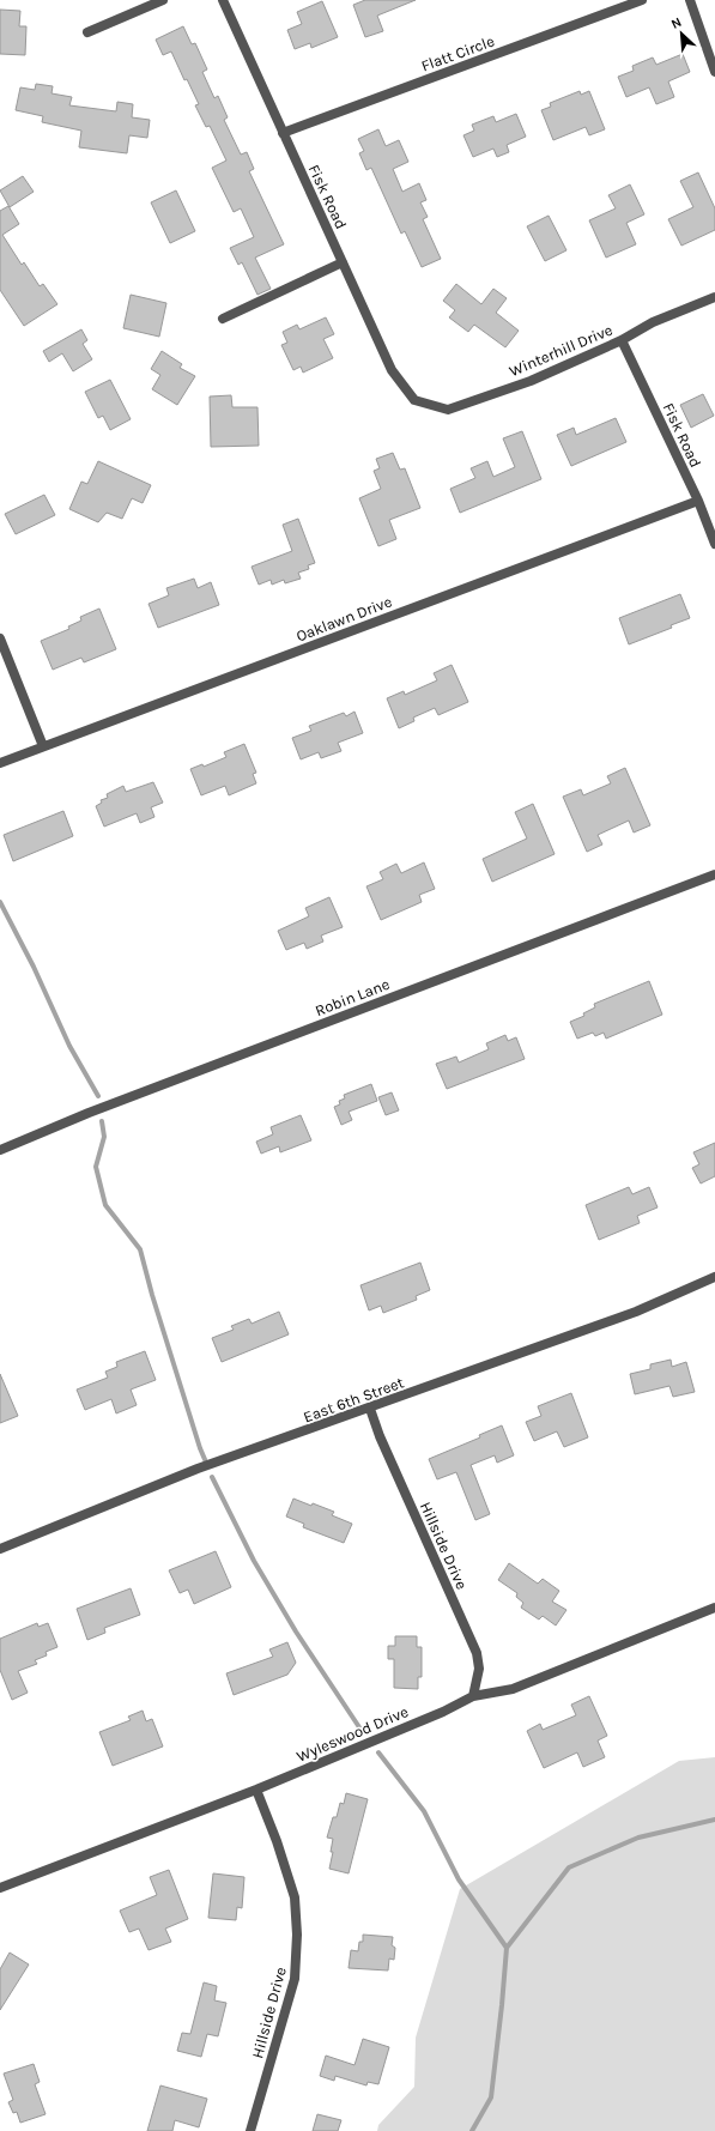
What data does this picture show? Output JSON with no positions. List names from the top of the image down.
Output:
{
  "streets": {
    "street": [
      "Flatt Circle",
      "Fisk Road",
      "Winterhill Drive",
      "Oaklawn Drive",
      "Robin Lane",
      "East 6th Street",
      "Hillside Drive",
      "Wyleswood Drive"
    ]
  },
  "crossings": [
    ["Flatt Circle", "Fisk Road"],
    ["Fisk Road", "Winterhill Drive"],
    ["Fisk Road", "Oaklawn Drive"],
    ["East 6th Street", "Hillside Drive"],
    ["Hillside Drive", "Wyleswood Drive"]
  ],
  "north": "top left"
}
